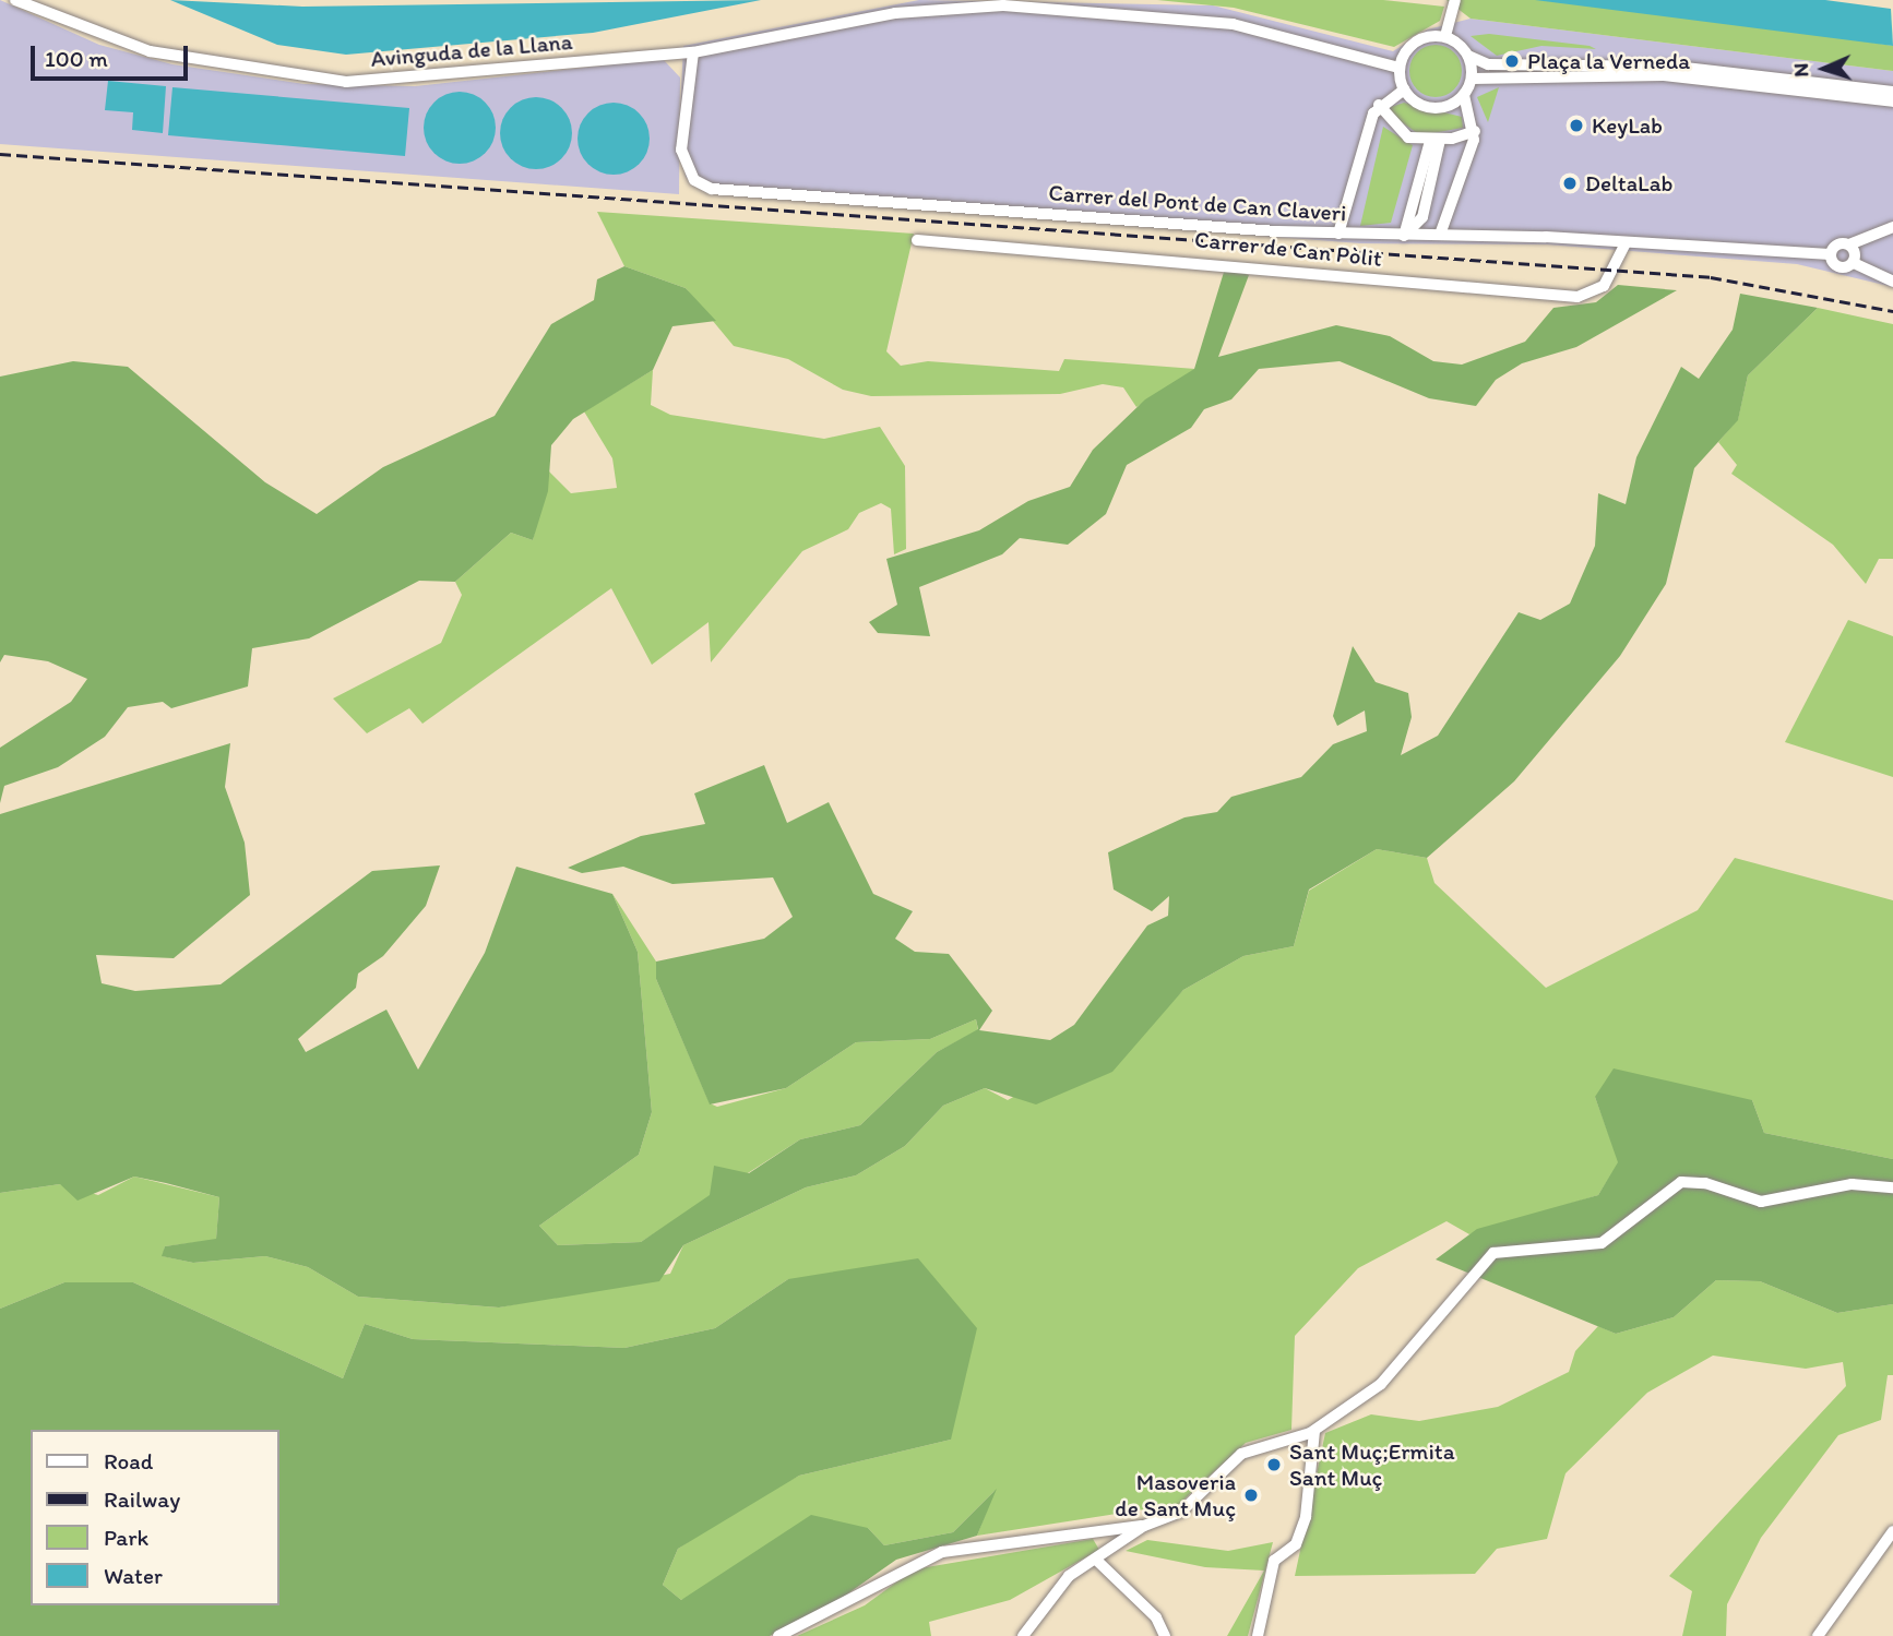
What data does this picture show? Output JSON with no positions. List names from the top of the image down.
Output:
{
  "streets": {
    "street": ["Avinguda de la Llana", "Carrer del Pont de Can Claveri", "Carrer de Can Pòlit"]
  },
  "crossings": [
    ["Avinguda de la Llana", "Carrer del Pont de Can Claveri"],
    ["Carrer del Pont de Can Claveri", "Carrer de Can Pòlit"]
  ],
  "places": [
    "Plaça la Verneda",
    "KeyLab",
    "DeltaLab",
    "Sant Muç;Ermita Sant Muç",
    "Masoveria de Sant Muç"
  ],
  "legend": [
    "Road",
    "Railway",
    "Park",
    "Water"
  ],
  "scale_bar": "100 m",
  "north": "left"
}
